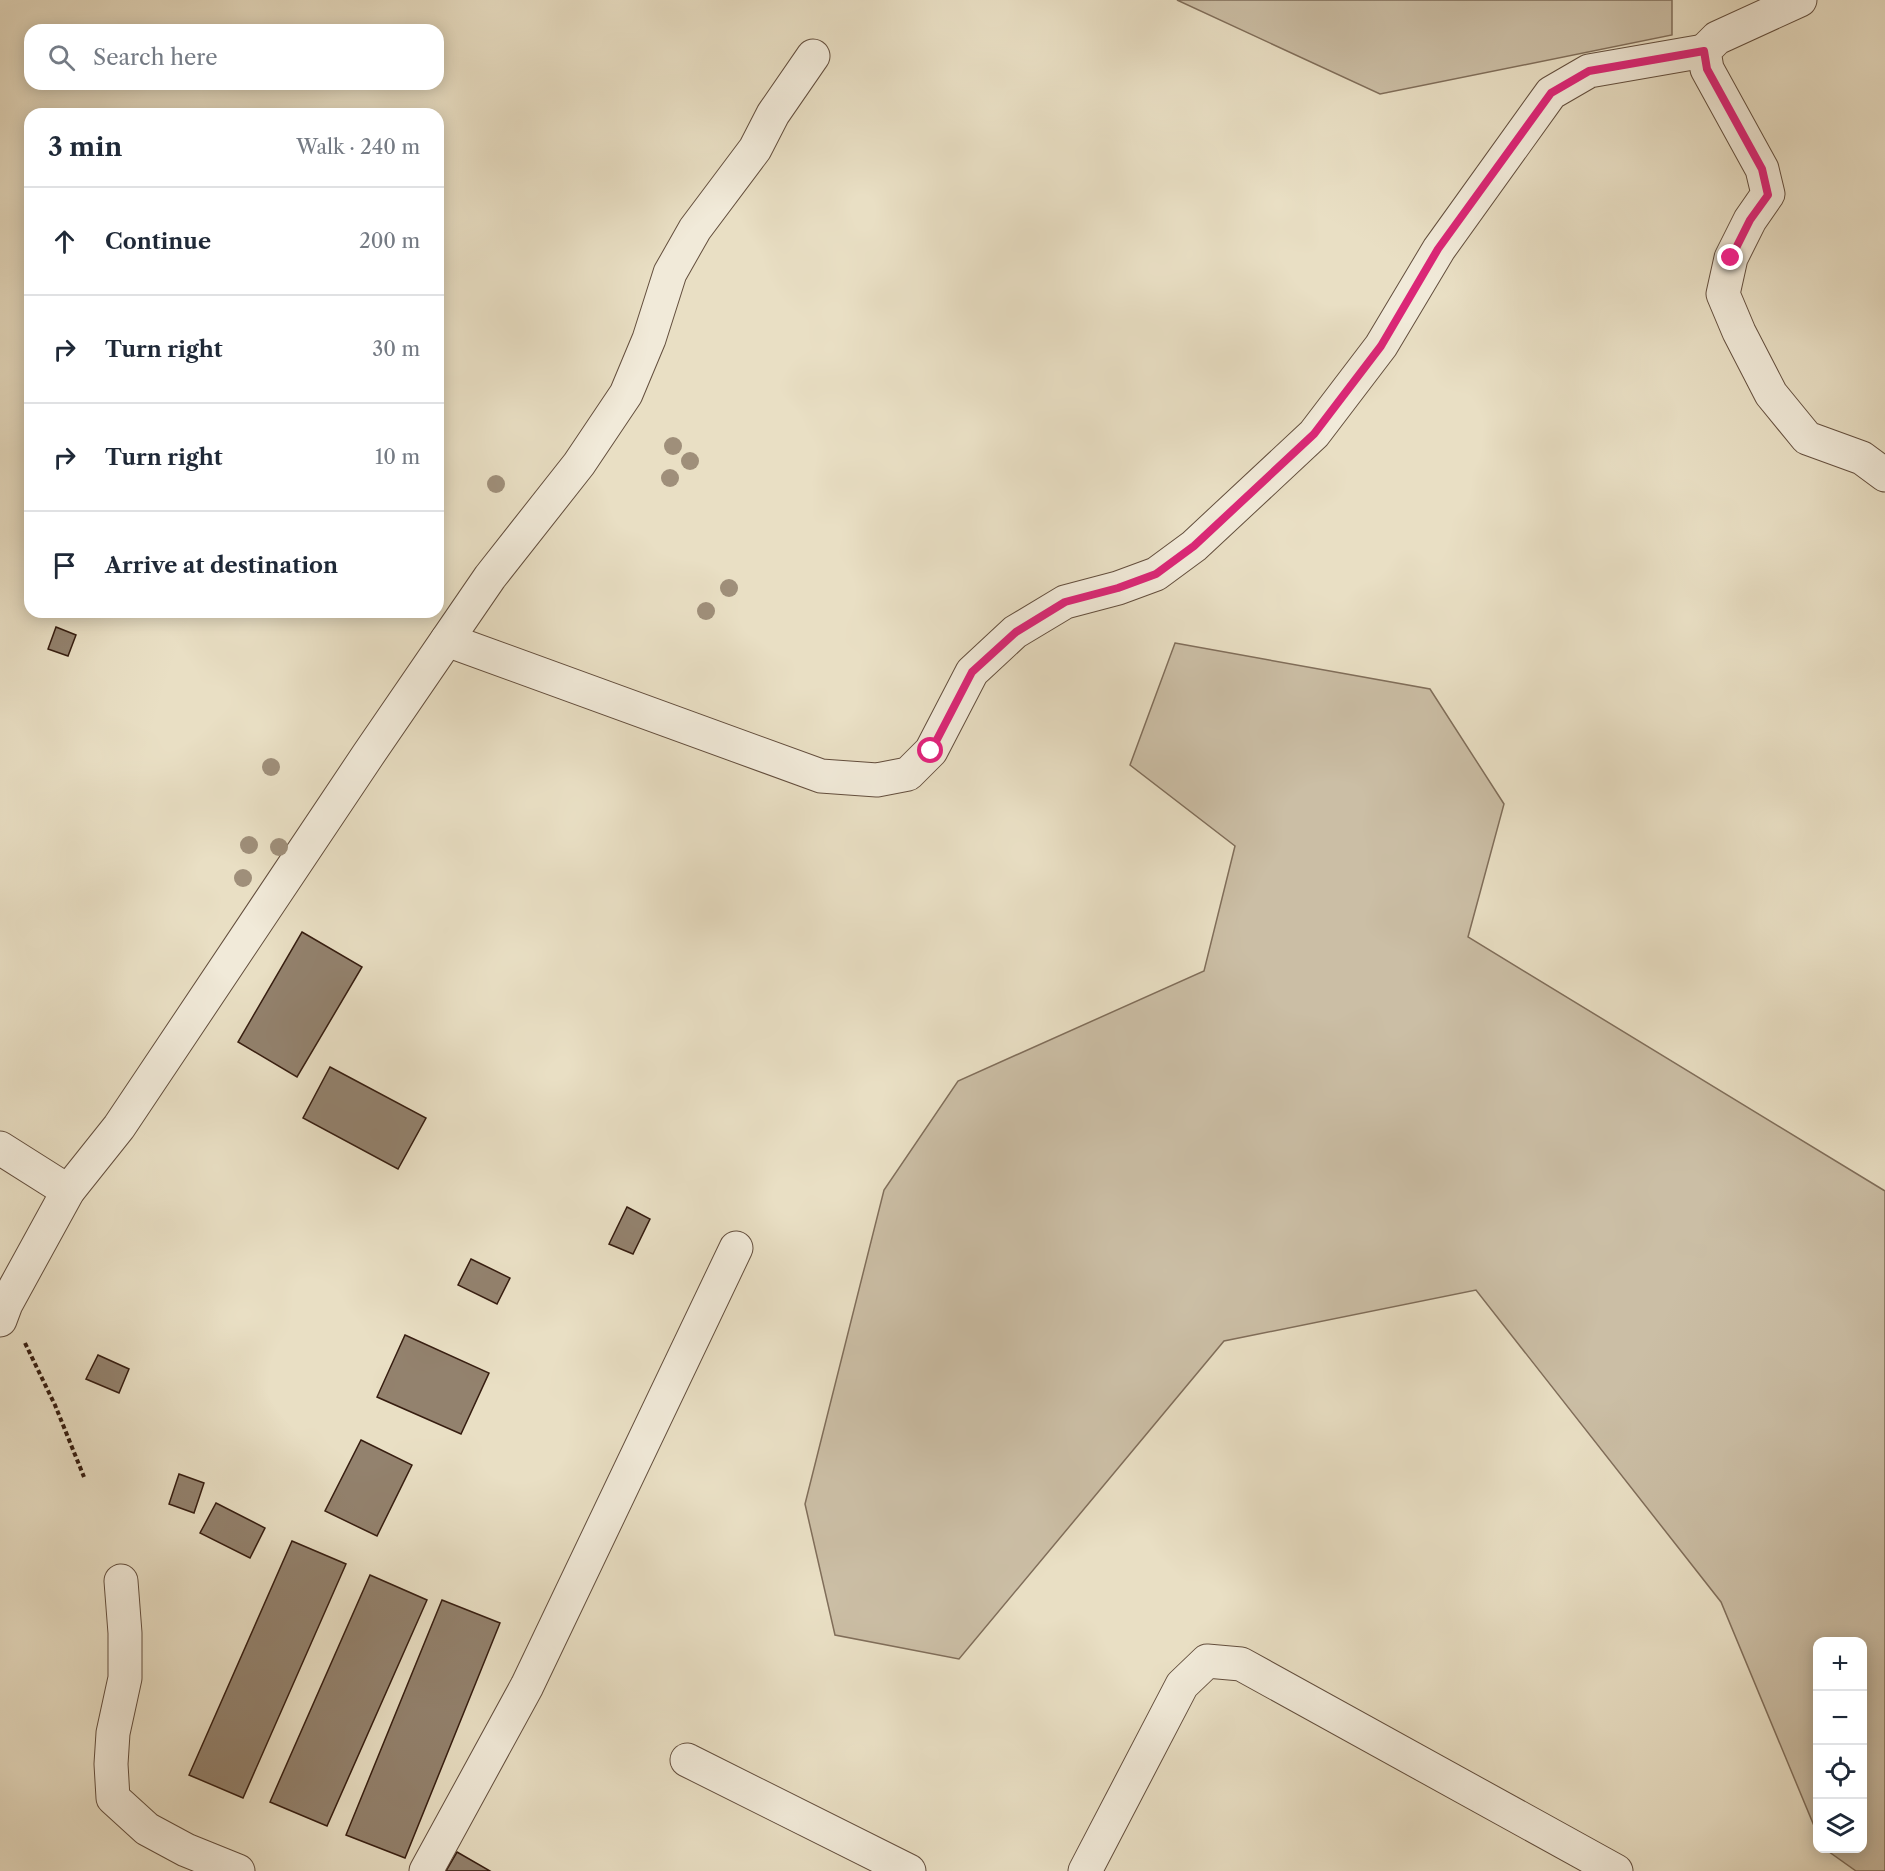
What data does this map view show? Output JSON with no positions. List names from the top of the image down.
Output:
{
  "page": {
    "search": "Search here",
    "heading": ["3 min", "Walk · 240 m"],
    "list": [
      ["Continue", "200 m"],
      ["Turn right", "30 m"],
      ["Turn right", "10 m"],
      "Arrive at destination"
    ],
    "map_buttons": ["+", "−"]
  }
}
